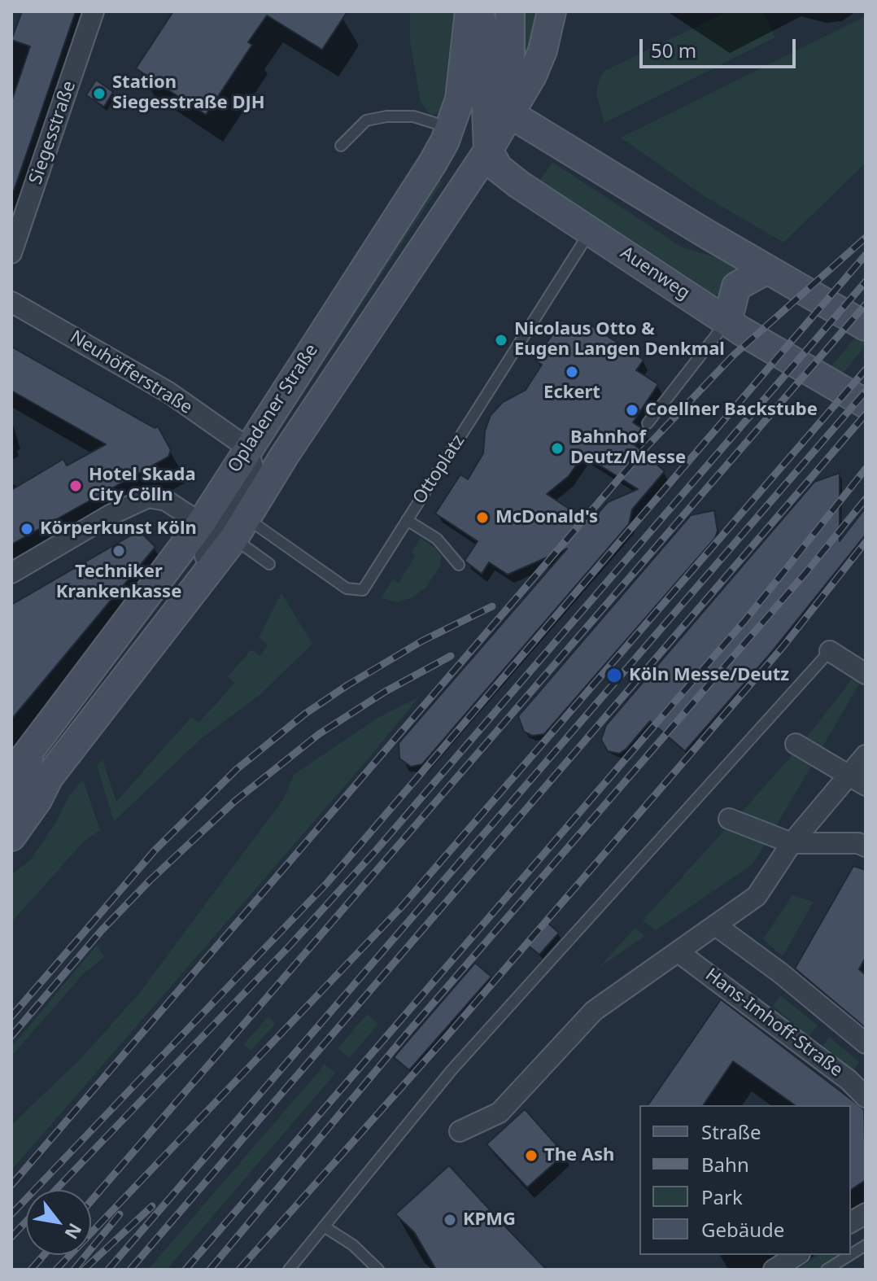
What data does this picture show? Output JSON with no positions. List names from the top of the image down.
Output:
{
  "streets": {
    "main road": ["Auenweg", "Opladener Straße"],
    "street": ["Siegesstraße", "Neuhöfferstraße", "Hans-Imhoff-Straße"],
    "lane": ["Ottoplatz"]
  },
  "crossings": [
    ["Auenweg", "Opladener Straße"],
    ["Auenweg", "Ottoplatz"],
    ["Neuhöfferstraße", "Opladener Straße"],
    ["Opladener Straße", "Ottoplatz"]
  ],
  "places": [
    "Station Siegesstraße DJH",
    "Nicolaus Otto & Eugen Langen Denkmal",
    "Eckert",
    "Coellner Backstube",
    "Bahnhof Deutz/Messe",
    "Hotel Skada City Cölln",
    "McDonald's",
    "Körperkunst Köln",
    "Techniker Krankenkasse",
    "Köln Messe/Deutz",
    "The Ash",
    "KPMG"
  ],
  "legend": [
    "Straße",
    "Bahn",
    "Park",
    "Gebäude"
  ],
  "scale_bar": "50 m",
  "north": "bottom right"
}
